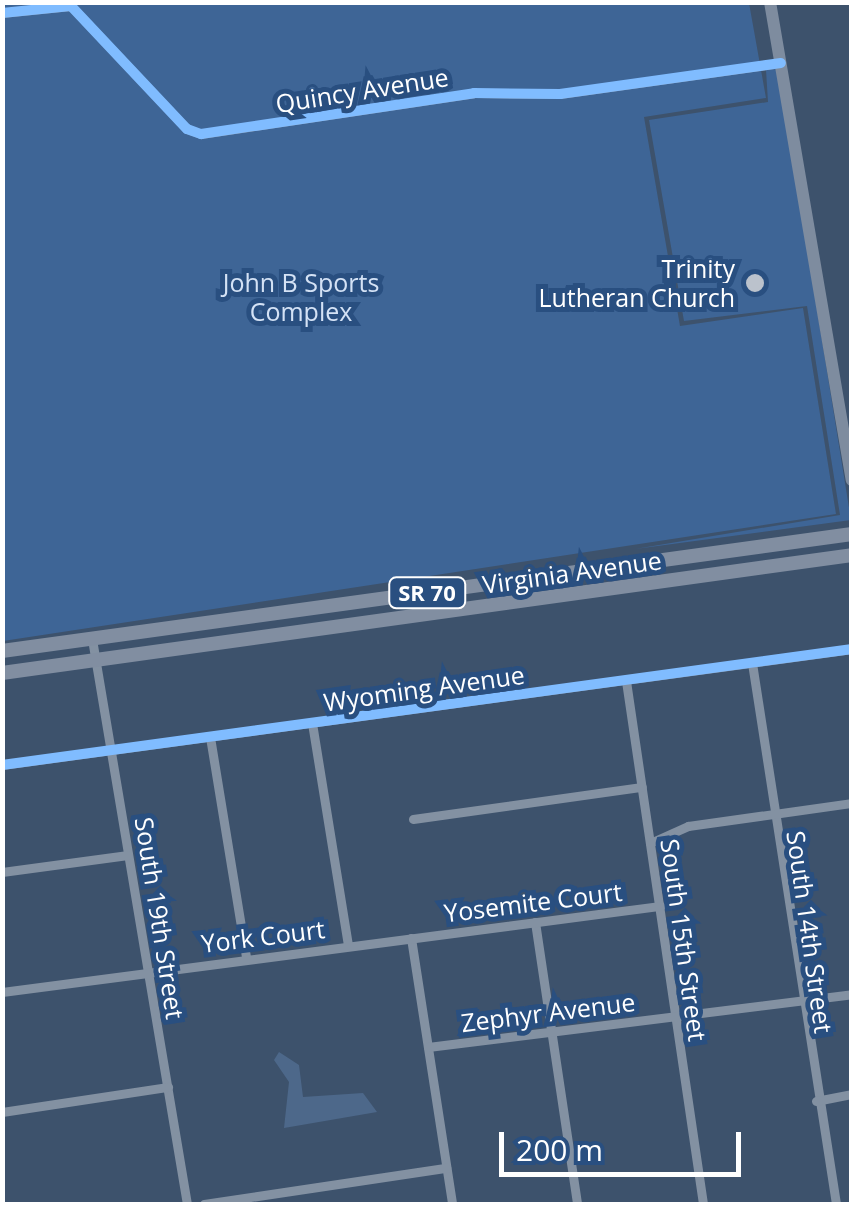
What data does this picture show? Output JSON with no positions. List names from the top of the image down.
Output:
{
  "streets": {
    "main road": ["Virginia Avenue", "SR 70"],
    "street": [
      "Quincy Avenue",
      "Wyoming Avenue",
      "Yosemite Court",
      "South 19th Street",
      "South 14th Street",
      "York Court",
      "South 15th Street",
      "Zephyr Avenue"
    ]
  },
  "crossings": [
    ["Virginia Avenue", "South 19th Street"],
    ["Wyoming Avenue", "South 19th Street"],
    ["Wyoming Avenue", "South 14th Street"],
    ["Wyoming Avenue", "South 15th Street"],
    ["Yosemite Court", "York Court"],
    ["Yosemite Court", "South 15th Street"],
    ["South 19th Street", "York Court"],
    ["South 14th Street", "Zephyr Avenue"],
    ["South 15th Street", "Zephyr Avenue"]
  ],
  "parks": ["John B Sports Complex"],
  "places": ["Trinity Lutheran Church"],
  "scale_bar": "200 m"
}
